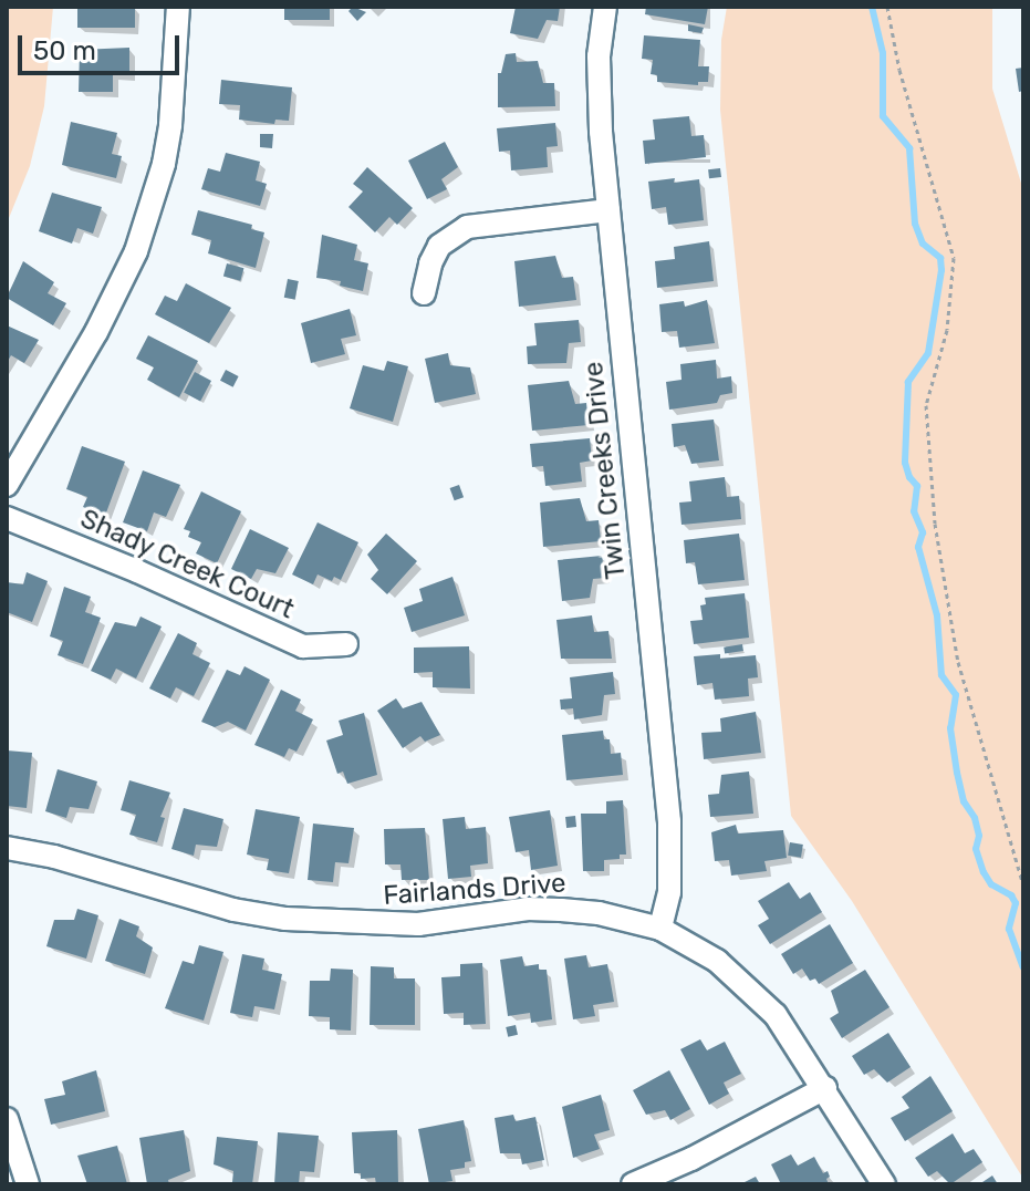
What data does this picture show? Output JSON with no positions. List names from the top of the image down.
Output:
{
  "streets": {
    "street": ["Twin Creeks Drive", "Shady Creek Court", "Fairlands Drive"]
  },
  "crossings": [
    ["Twin Creeks Drive", "Fairlands Drive"]
  ],
  "scale_bar": "50 m"
}
